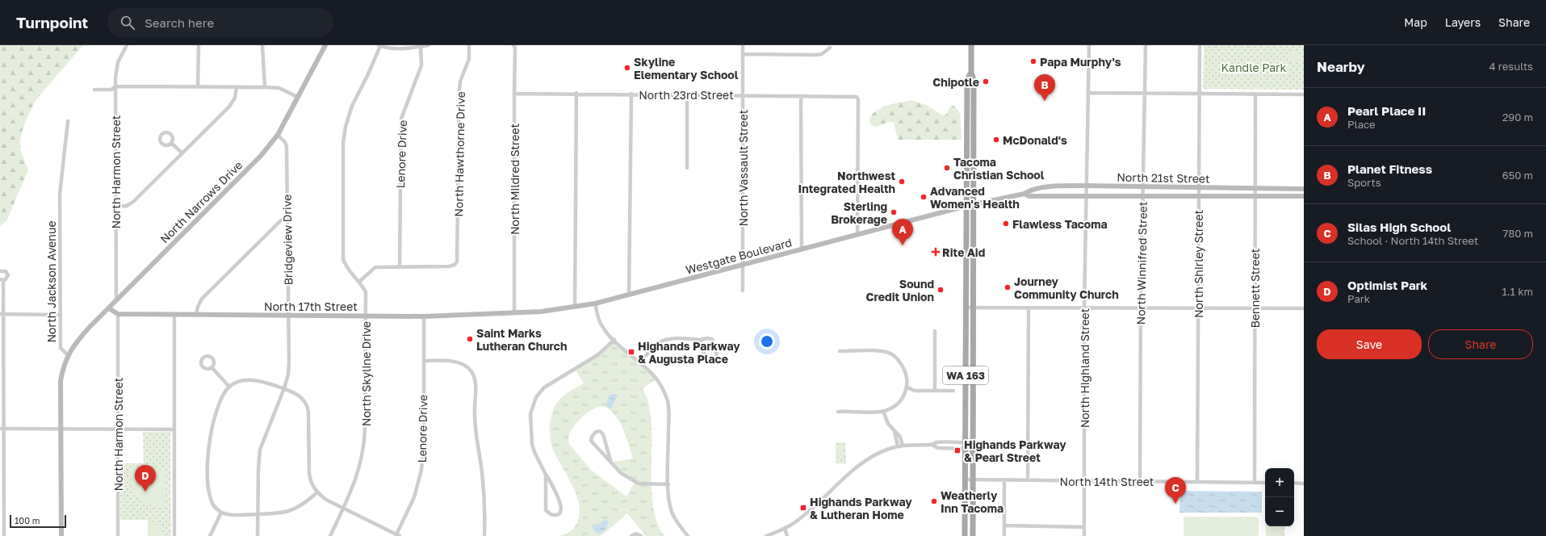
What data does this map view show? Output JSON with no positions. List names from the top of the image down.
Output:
{
  "streets": {
    "main road": [
      "North 21st Street",
      "North Narrows Drive",
      "Westgate Boulevard",
      "North Jackson Avenue",
      "North 17th Street",
      "WA 163"
    ],
    "street": [
      "North 23rd Street",
      "Lenore Drive",
      "North Hawthorne Drive",
      "North Vassault Street",
      "North Harmon Street",
      "North Mildred Street",
      "Bridgeview Drive",
      "North Winnifred Street",
      "North Shirley Street",
      "Bennett Street",
      "North Highland Street",
      "North Skyline Drive",
      "North 14th Street"
    ]
  },
  "crossings": [
    ["North 23rd Street", "North Vassault Street"],
    ["North 23rd Street", "North Mildred Street"],
    ["North 23rd Street", "Westgate Boulevard"],
    ["Lenore Drive", "North Hawthorne Drive"],
    ["Lenore Drive", "North 17th Street"],
    ["North Vassault Street", "Westgate Boulevard"],
    ["North Harmon Street", "North Narrows Drive"],
    ["North Harmon Street", "North 17th Street"],
    ["North 21st Street", "Westgate Boulevard"],
    ["North 21st Street", "North Winnifred Street"],
    ["North 21st Street", "North Shirley Street"],
    ["North 21st Street", "Bennett Street"],
    ["North 21st Street", "North Highland Street"],
    ["North 21st Street", "WA 163"],
    ["North Mildred Street", "Westgate Boulevard"],
    ["North Mildred Street", "North 17th Street"],
    ["North Narrows Drive", "Bridgeview Drive"],
    ["North Narrows Drive", "North Jackson Avenue"],
    ["Bridgeview Drive", "North 17th Street"],
    ["Westgate Boulevard", "North 17th Street"],
    ["Westgate Boulevard", "WA 163"],
    ["North Winnifred Street", "North 14th Street"],
    ["North Shirley Street", "North 14th Street"],
    ["Bennett Street", "North 14th Street"],
    ["North 17th Street", "North Skyline Drive"],
    ["North Highland Street", "North 14th Street"],
    ["WA 163", "North 14th Street"]
  ],
  "parks": ["Kandle Park"],
  "places": {
    "other": [
      "Papa Murphy's",
      "Skyline Elementary School",
      "Chipotle",
      "McDonald's",
      "Tacoma Christian School",
      "Northwest Integrated Health",
      "Advanced Women's Health",
      "Sterling Brokerage",
      "Flawless Tacoma",
      "Journey Community Church",
      "Sound Credit Union",
      "Saint Marks Lutheran Church",
      "Weatherly Inn Tacoma"
    ],
    "health": ["Rite Aid"],
    "transit": ["Highands Parkway & Augusta Place", "Highands Parkway & Pearl Street", "Highands Parkway & Lutheran Home"]
  },
  "scale_bar": "100 m",
  "page": {
    "header": "Turnpoint",
    "search": "Search here",
    "nav": ["Map", "Layers", "Share"],
    "heading": ["Nearby", "4 results"],
    "pins": [
      "B",
      "A",
      "D",
      "C"
    ],
    "list": [
      {
        "mark": "A",
        "name": "Pearl Place II",
        "note": "Place",
        "value": "290 m"
      },
      {
        "mark": "B",
        "name": "Planet Fitness",
        "note": "Sports",
        "value": "650 m"
      },
      {
        "mark": "C",
        "name": "Silas High School",
        "note": "School · North 14th Street",
        "value": "780 m"
      },
      {
        "mark": "D",
        "name": "Optimist Park",
        "note": "Park",
        "value": "1.1 km"
      }
    ],
    "buttons": ["Save", "Share"],
    "map_buttons": ["+", "−"],
    "scale": "100 m"
  }
}
